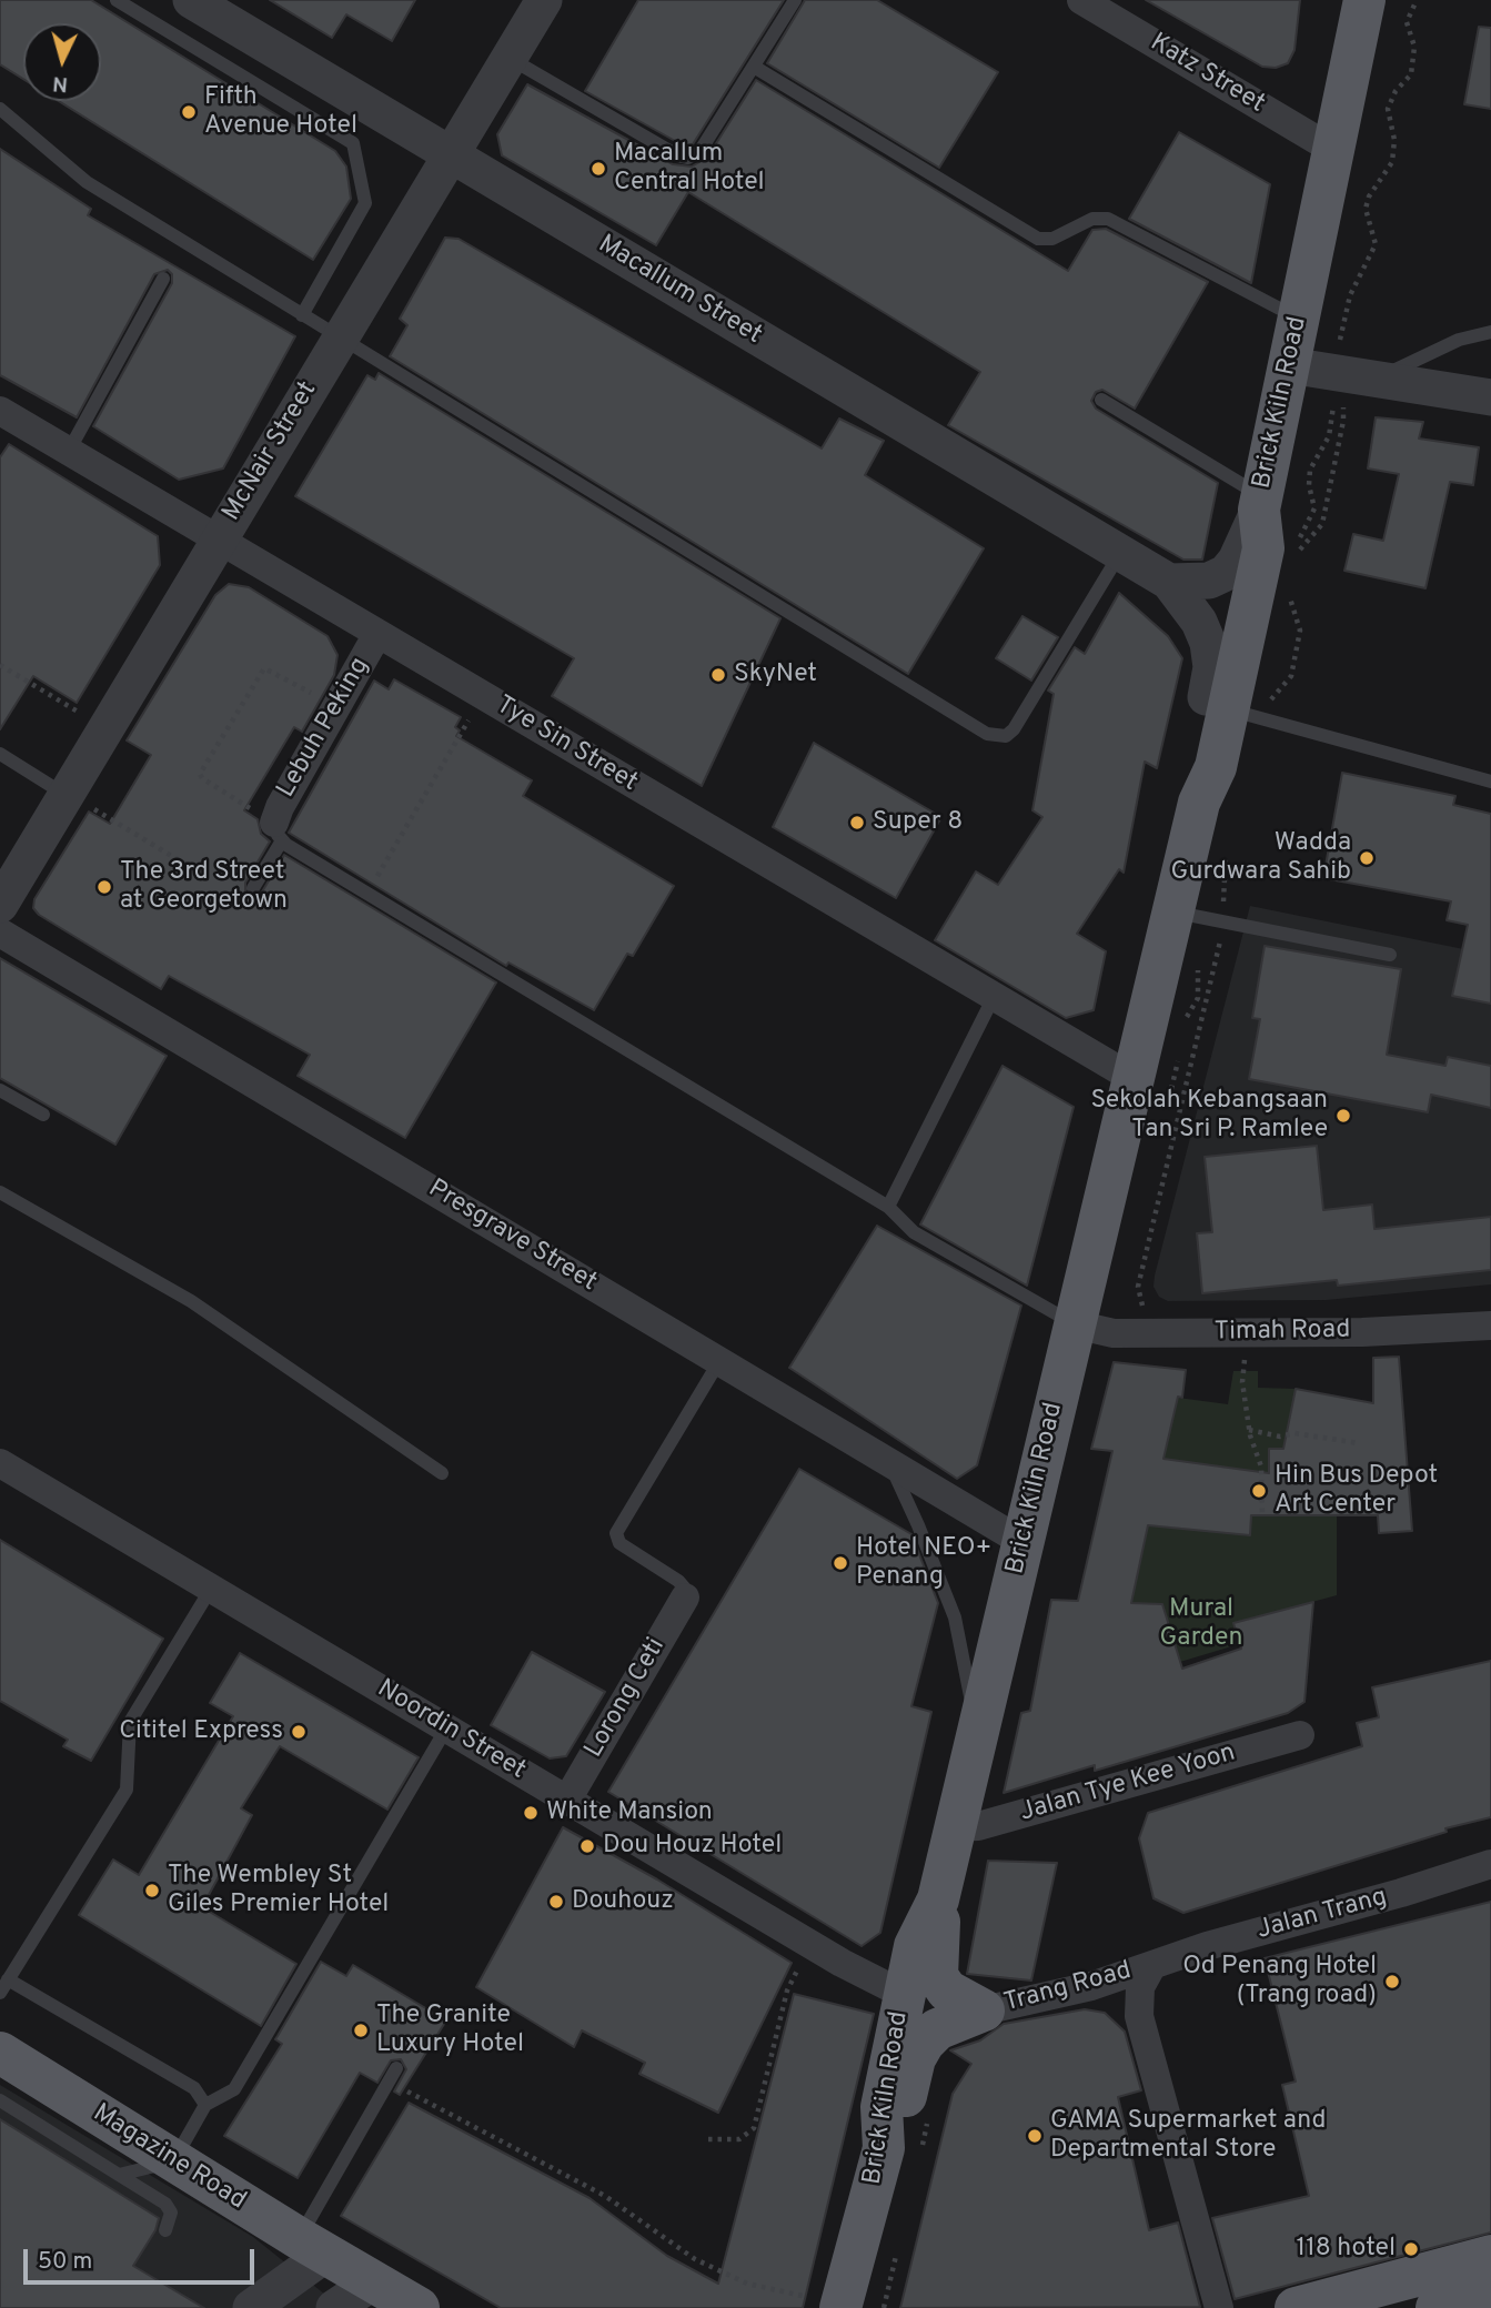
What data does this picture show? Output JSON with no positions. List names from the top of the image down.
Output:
{
  "streets": {
    "main road": ["Brick Kiln Road", "Magazine Road"],
    "street": [
      "Katz Street",
      "Macallum Street",
      "McNair Street",
      "Lebuh Peking",
      "Tye Sin Street",
      "Presgrave Street",
      "Timah Road",
      "Lorong Ceti",
      "Noordin Street",
      "Jalan Tye Kee Yoon",
      "Jalan Trang",
      "Trang Road"
    ]
  },
  "crossings": [
    ["Katz Street", "Brick Kiln Road"],
    ["Macallum Street", "Brick Kiln Road"],
    ["Macallum Street", "McNair Street"],
    ["Brick Kiln Road", "Tye Sin Street"],
    ["Brick Kiln Road", "Presgrave Street"],
    ["Brick Kiln Road", "Timah Road"],
    ["Brick Kiln Road", "Noordin Street"],
    ["Brick Kiln Road", "Jalan Tye Kee Yoon"],
    ["McNair Street", "Tye Sin Street"],
    ["Lebuh Peking", "Tye Sin Street"],
    ["Lorong Ceti", "Noordin Street"],
    ["Jalan Trang", "Trang Road"]
  ],
  "parks": ["Mural Garden"],
  "places": [
    "Fifth Avenue Hotel",
    "Macallum Central Hotel",
    "SkyNet",
    "Super 8",
    "Wadda Gurdwara Sahib",
    "The 3rd Street at Georgetown",
    "Sekolah Kebangsaan Tan Sri P. Ramlee",
    "Hin Bus Depot Art Center",
    "Hotel NEO+ Penang",
    "Cititel Express",
    "White Mansion",
    "Dou Houz Hotel",
    "The Wembley St Giles Premier Hotel",
    "Douhouz",
    "Od Penang Hotel (Trang road)",
    "The Granite Luxury Hotel",
    "GAMA Supermarket and Departmental Store",
    "118 hotel"
  ],
  "scale_bar": "50 m",
  "north": "bottom"
}
